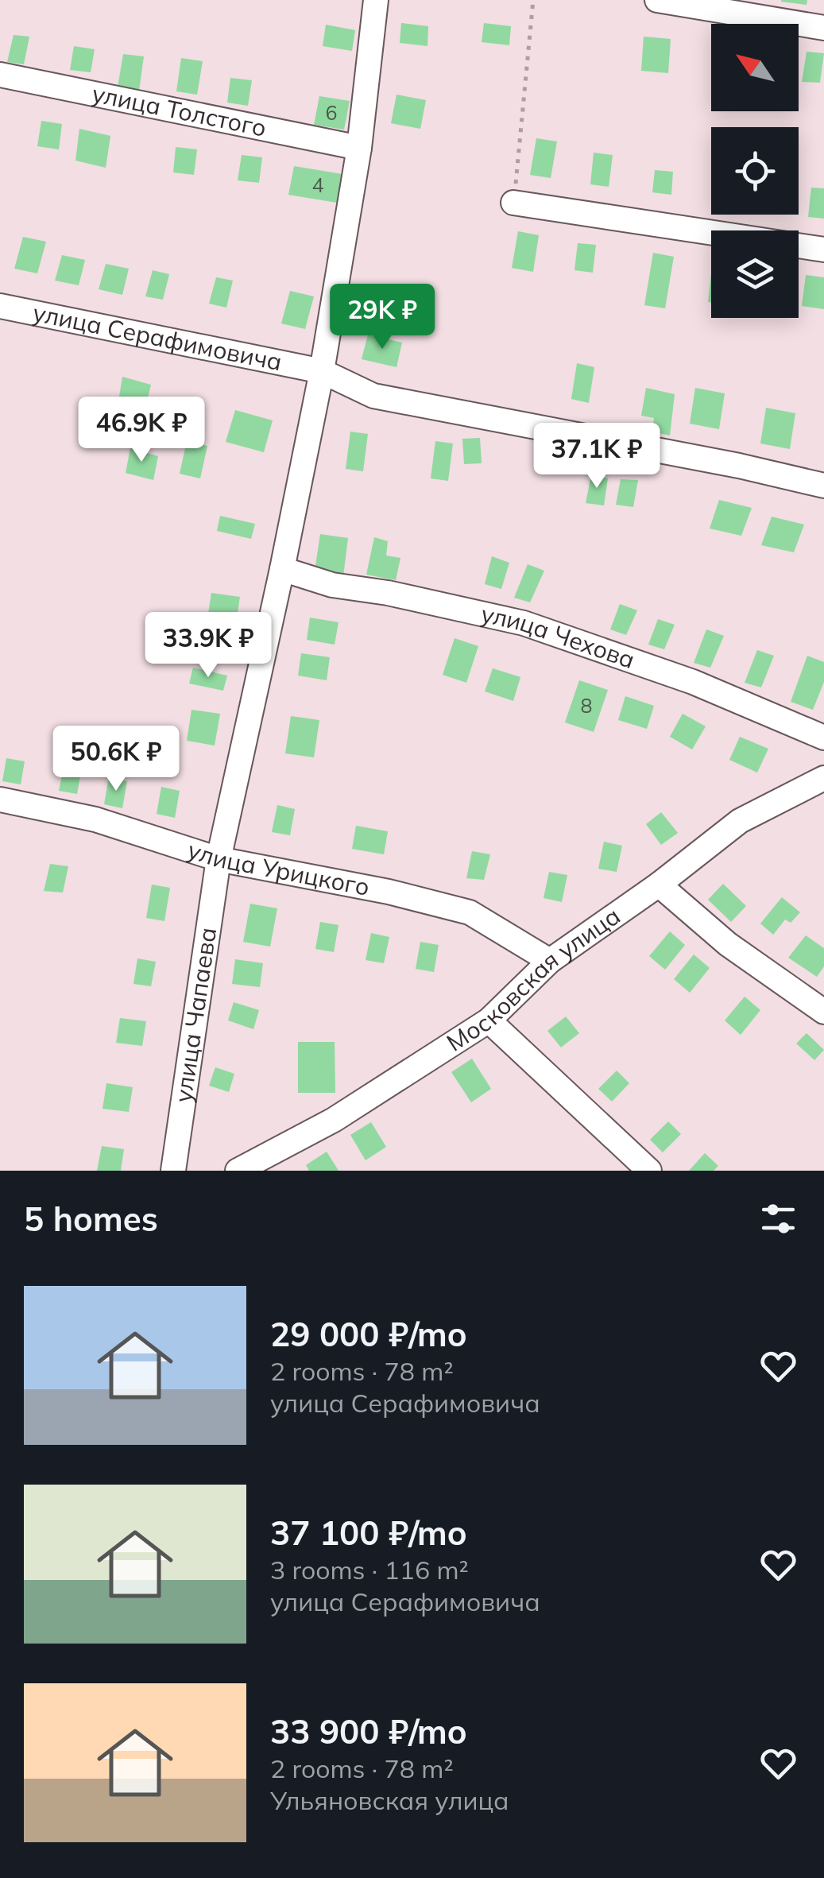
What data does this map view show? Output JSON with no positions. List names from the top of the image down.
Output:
{
  "streets": {
    "street": [
      "улица Толстого",
      "улица Серафимовича",
      "улица Чехова",
      "улица Урицкого",
      "Московская улица",
      "улица Чапаева"
    ]
  },
  "crossings": [
    ["улица Толстого", "улица Чапаева"],
    ["улица Серафимовича", "улица Чапаева"],
    ["улица Чехова", "улица Чапаева"],
    ["улица Урицкого", "Московская улица"],
    ["улица Урицкого", "улица Чапаева"]
  ],
  "house_numbers": ["6", "4", "8"],
  "north": "top left",
  "page": {
    "price": [
      "29K ₽",
      "46.9K ₽",
      "37.1K ₽",
      "33.9K ₽",
      "50.6K ₽"
    ],
    "heading": "5 homes",
    "list": [
      {
        "name": "29 000 ₽/mo",
        "note": "2 rooms · 78 m² · улица Серафимовича"
      },
      {
        "name": "37 100 ₽/mo",
        "note": "3 rooms · 116 m² · улица Серафимовича"
      },
      {
        "name": "33 900 ₽/mo",
        "note": "2 rooms · 78 m² · Ульяновская улица"
      }
    ]
  }
}
